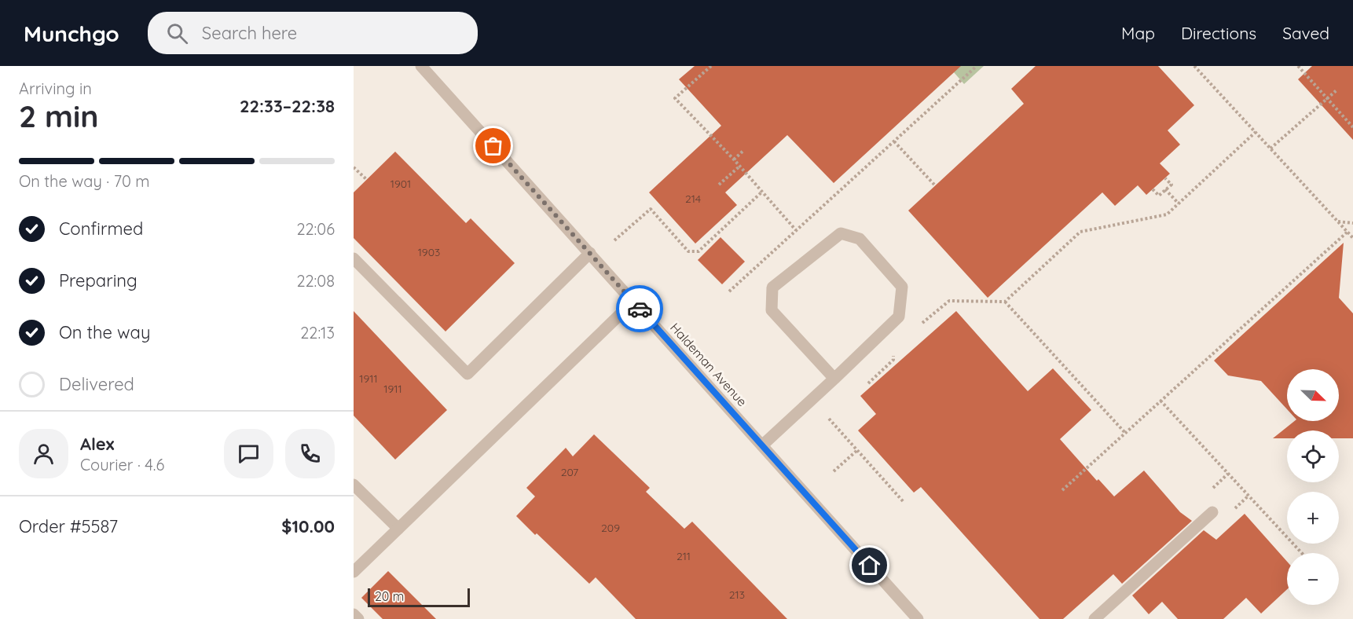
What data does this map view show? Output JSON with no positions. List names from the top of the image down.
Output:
{
  "streets": {
    "street": ["Haldeman Avenue"]
  },
  "house_numbers": [
    "1901",
    "214",
    "1903",
    "1911",
    "1911",
    "207",
    "209",
    "211",
    "213"
  ],
  "scale_bar": "20 m",
  "north": "bottom right",
  "page": {
    "header": "Munchgo",
    "search": "Search here",
    "nav": ["Map", "Directions", "Saved"],
    "heading": ["2 min", "Arriving in", "22:33–22:38"],
    "panel": [
      "Alex",
      "Courier · 4.6",
      "Order #5587",
      "$10.00"
    ],
    "bar": "On the way · 70 m",
    "list": [
      ["Confirmed", "22:06"],
      ["Preparing", "22:08"],
      ["On the way", "22:13"],
      "Delivered"
    ],
    "map_buttons": ["+", "−"],
    "scale": "20 m"
  }
}
